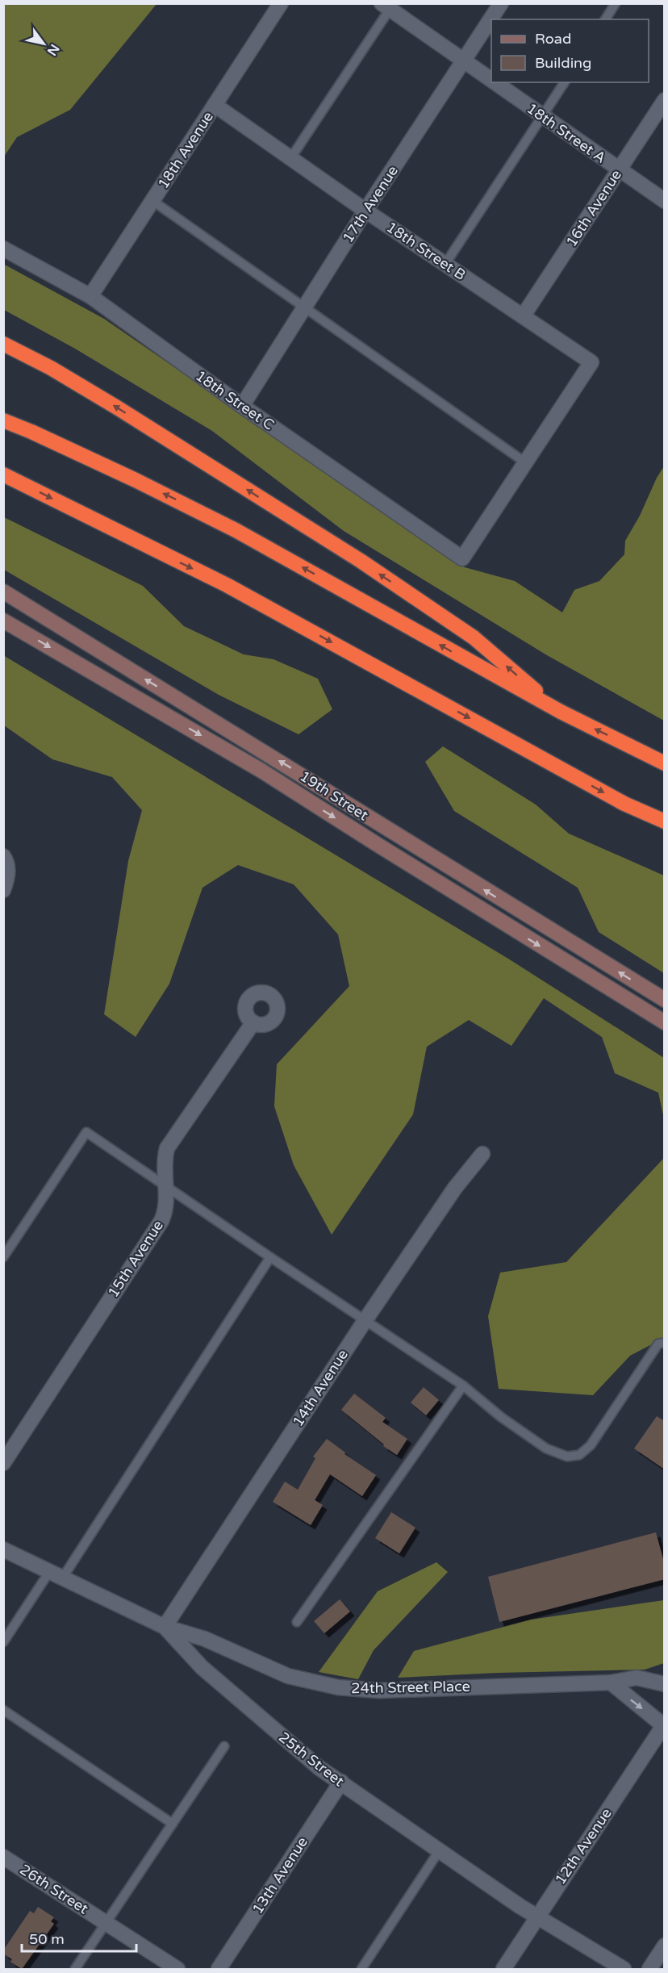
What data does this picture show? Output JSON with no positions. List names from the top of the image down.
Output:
{
  "streets": {
    "main road": ["19th Street"],
    "street": [
      "18th Street A",
      "18th Avenue",
      "17th Avenue",
      "16th Avenue",
      "18th Street B",
      "18th Street C",
      "15th Avenue",
      "14th Avenue",
      "24th Street Place",
      "25th Street",
      "12th Avenue",
      "13th Avenue",
      "26th Street"
    ]
  },
  "crossings": [
    ["18th Street A", "17th Avenue"],
    ["18th Street A", "16th Avenue"],
    ["18th Avenue", "18th Street B"],
    ["18th Avenue", "18th Street C"],
    ["17th Avenue", "18th Street B"],
    ["17th Avenue", "18th Street C"],
    ["16th Avenue", "18th Street B"],
    ["18th Street B", "18th Street C"],
    ["14th Avenue", "24th Street Place"],
    ["14th Avenue", "25th Street"],
    ["24th Street Place", "25th Street"],
    ["25th Street", "12th Avenue"],
    ["25th Street", "13th Avenue"]
  ],
  "legend": ["Road", "Building"],
  "scale_bar": "50 m",
  "north": "bottom right"
}
